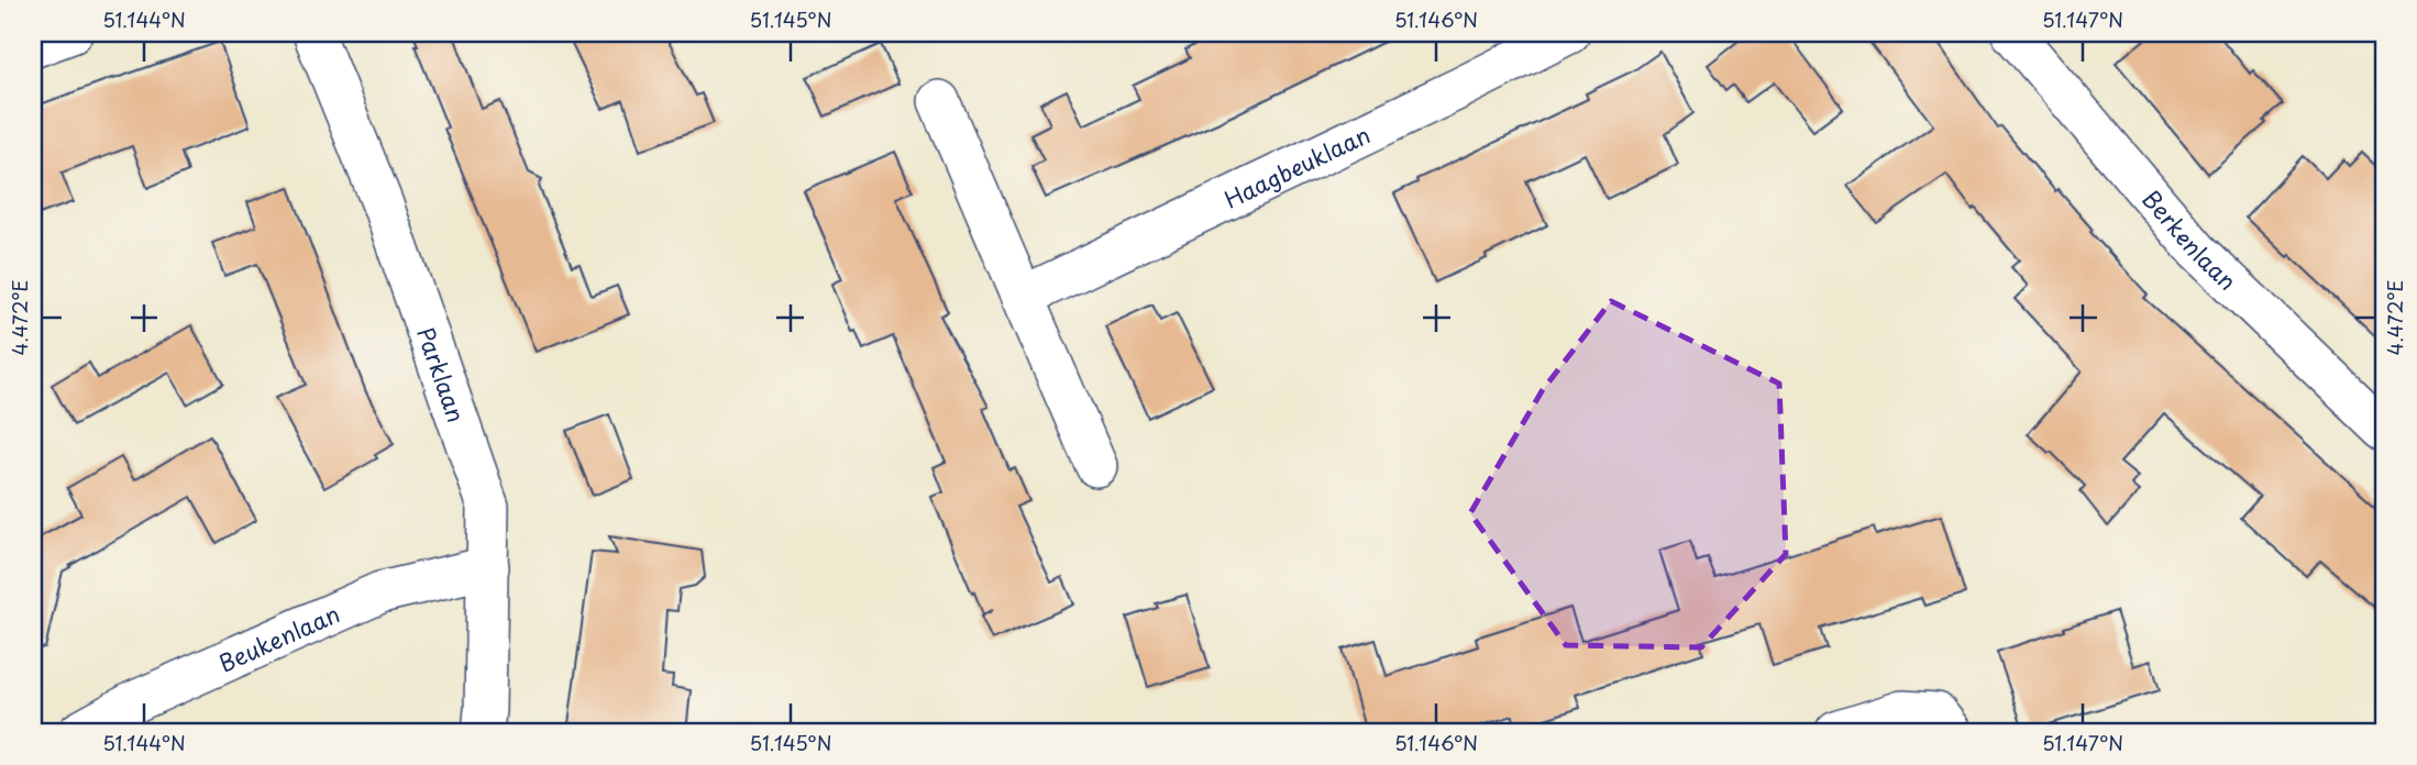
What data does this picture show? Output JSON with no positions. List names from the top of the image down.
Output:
{
  "streets": {
    "street": [
      "Haagbeuklaan",
      "Berkenlaan",
      "Parklaan",
      "Beukenlaan"
    ]
  },
  "crossings": [
    ["Parklaan", "Beukenlaan"]
  ],
  "coordinates": [
    "51.144°N",
    "51.145°N",
    "51.146°N",
    "51.147°N",
    "4.472°E"
  ]
}
